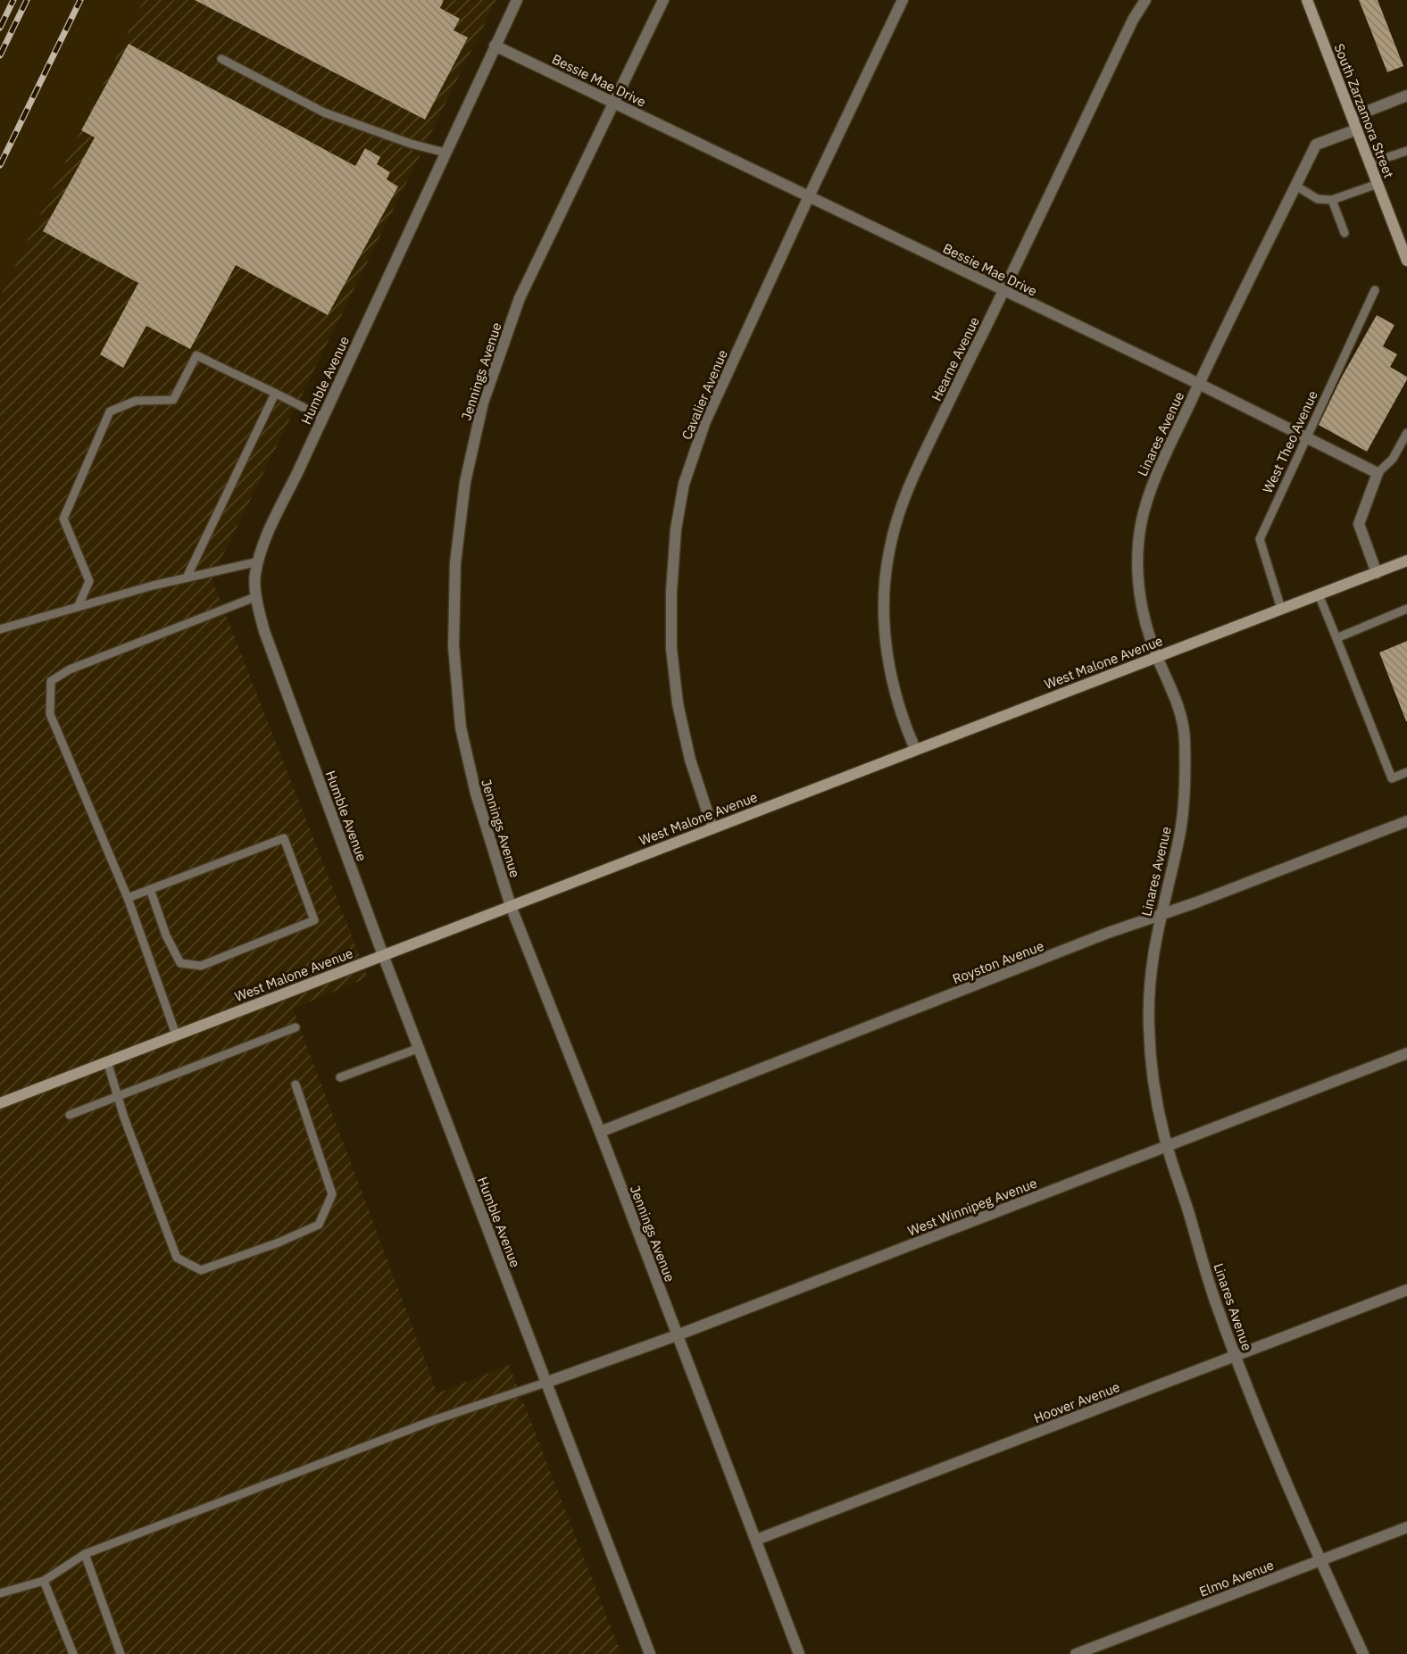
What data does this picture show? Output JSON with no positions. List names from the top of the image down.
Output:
{
  "streets": {
    "street": [
      "Bessie Mae Drive",
      "South Zarzamora Street",
      "Hearne Avenue",
      "Jennings Avenue",
      "Humble Avenue",
      "Cavalier Avenue",
      "Linares Avenue",
      "West Malone Avenue",
      "Royston Avenue",
      "West Winnipeg Avenue",
      "Hoover Avenue",
      "Elmo Avenue"
    ],
    "lane": ["West Theo Avenue"]
  },
  "crossings": [
    ["Bessie Mae Drive", "Hearne Avenue"],
    ["Bessie Mae Drive", "Jennings Avenue"],
    ["Bessie Mae Drive", "Humble Avenue"],
    ["Bessie Mae Drive", "Cavalier Avenue"],
    ["Bessie Mae Drive", "Linares Avenue"],
    ["Bessie Mae Drive", "West Theo Avenue"],
    ["South Zarzamora Street", "Linares Avenue"],
    ["Hearne Avenue", "West Malone Avenue"],
    ["Jennings Avenue", "West Malone Avenue"],
    ["Jennings Avenue", "Royston Avenue"],
    ["Jennings Avenue", "West Winnipeg Avenue"],
    ["Jennings Avenue", "Hoover Avenue"],
    ["Humble Avenue", "West Malone Avenue"],
    ["Humble Avenue", "West Winnipeg Avenue"],
    ["Cavalier Avenue", "West Malone Avenue"],
    ["Linares Avenue", "West Malone Avenue"],
    ["Linares Avenue", "Royston Avenue"],
    ["Linares Avenue", "West Winnipeg Avenue"],
    ["Linares Avenue", "Hoover Avenue"],
    ["Linares Avenue", "Elmo Avenue"],
    ["West Theo Avenue", "West Malone Avenue"]
  ]
}
